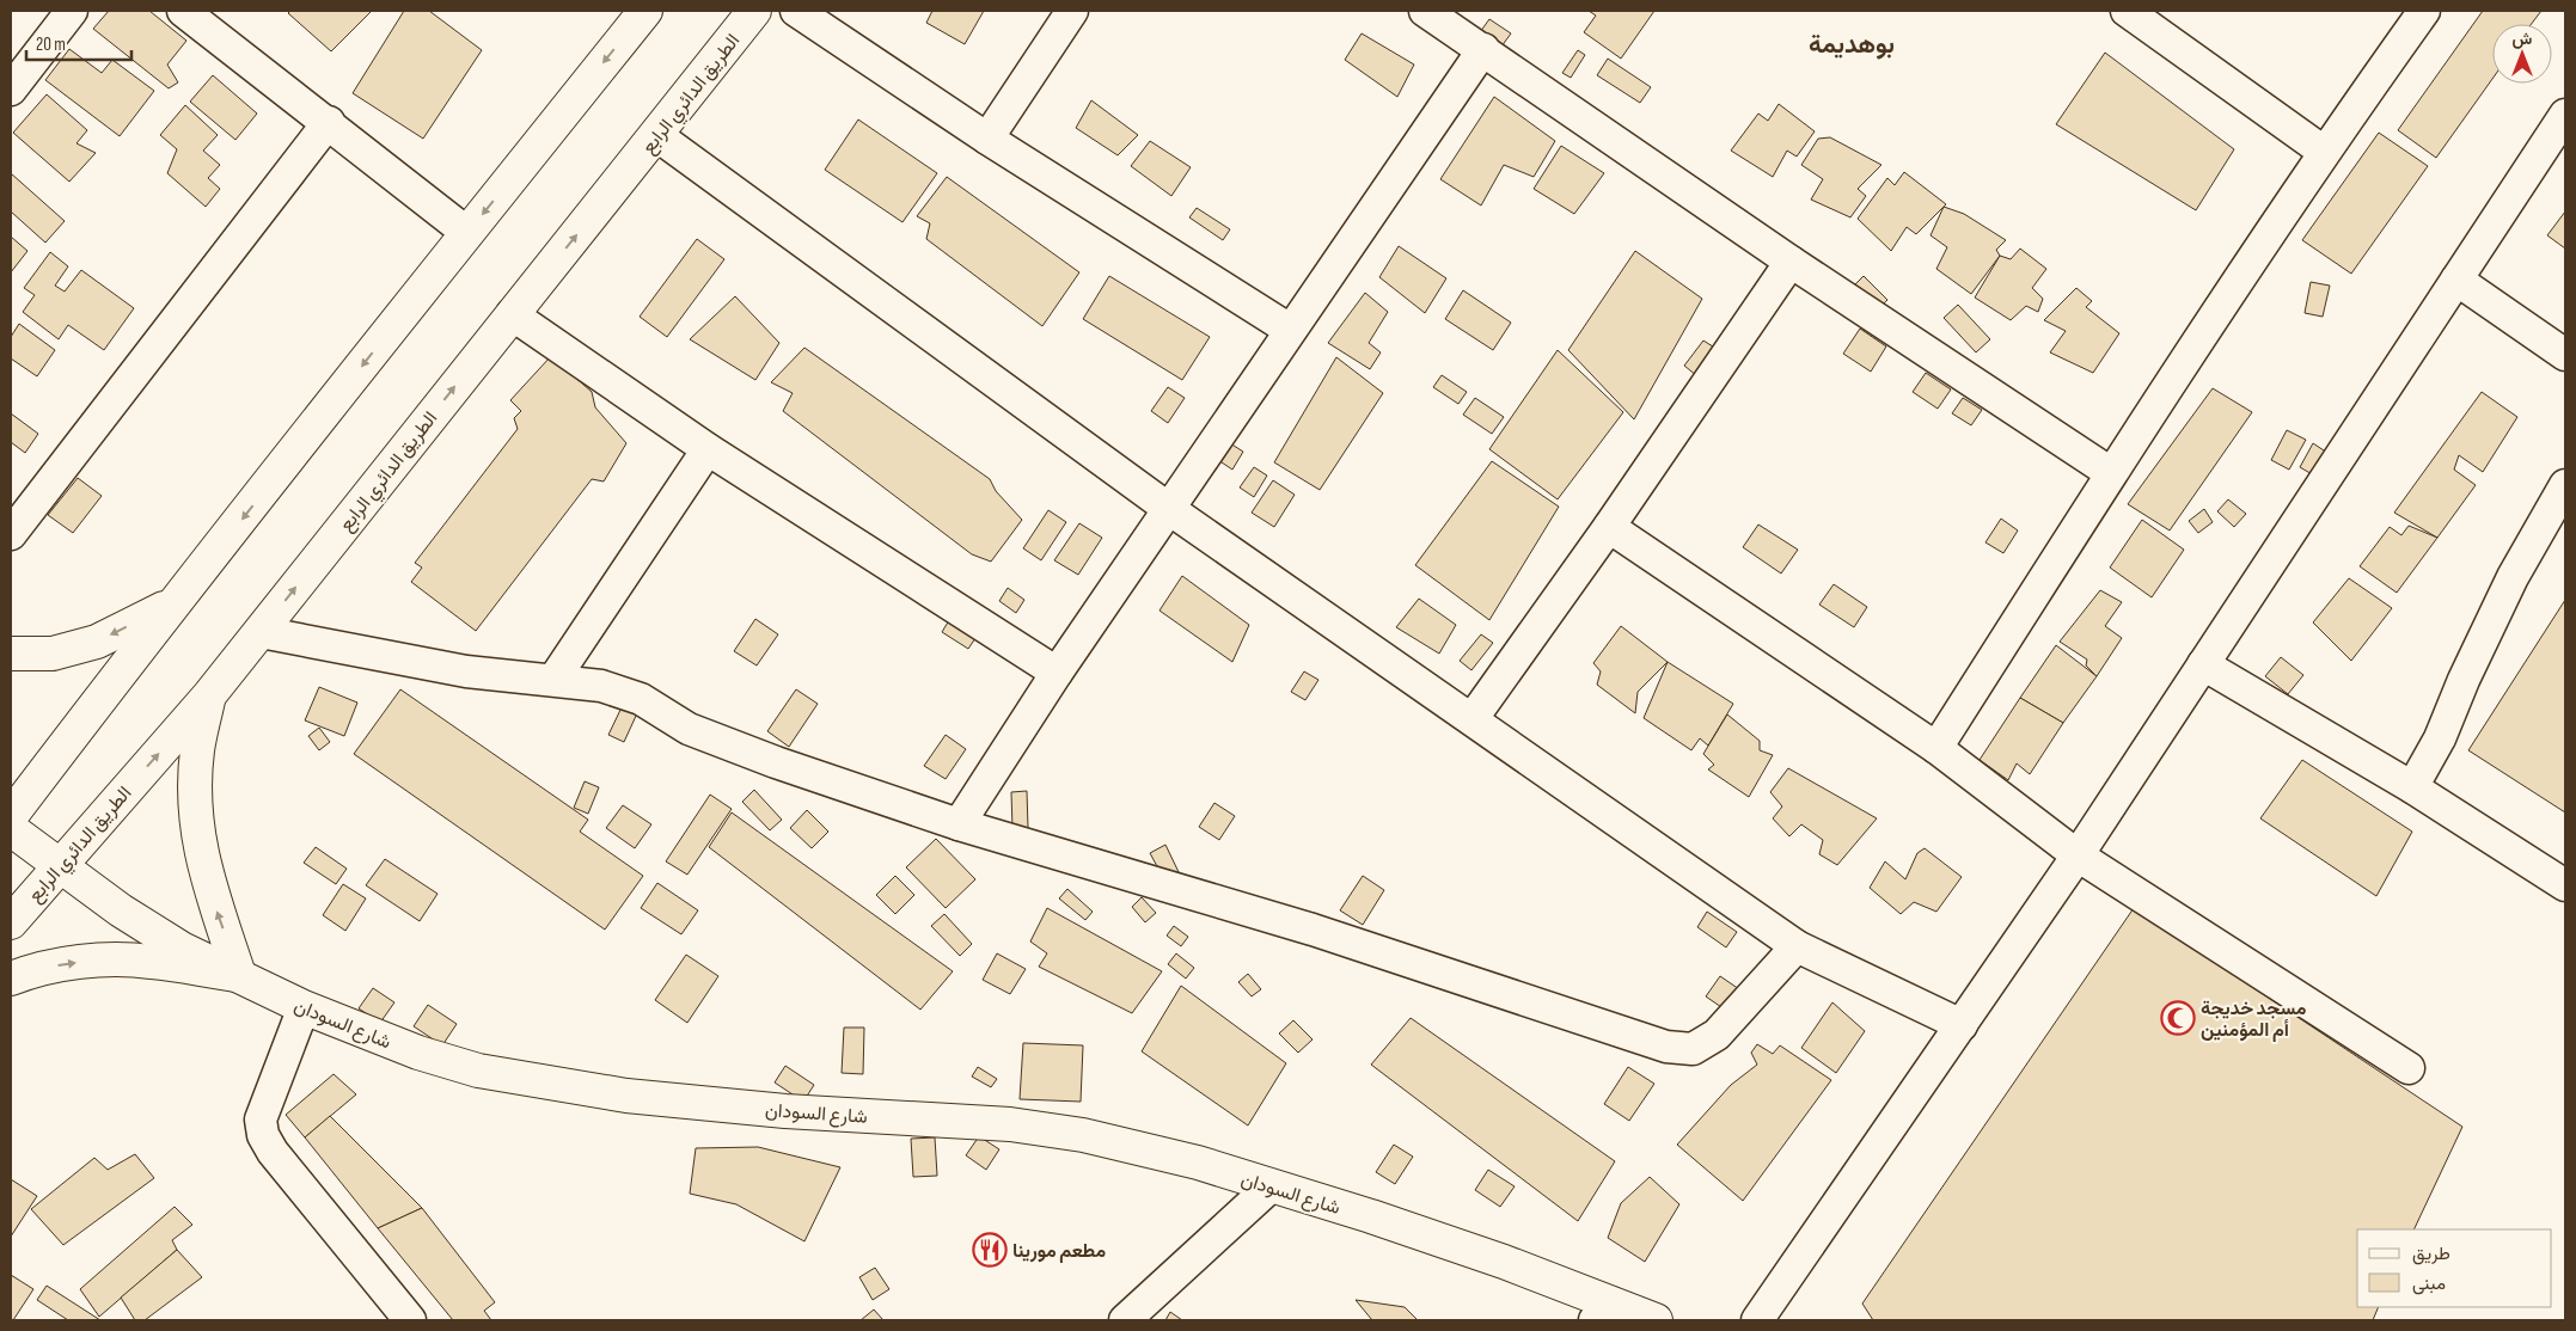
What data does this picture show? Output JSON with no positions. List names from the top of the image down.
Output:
{
  "streets": {
    "main road": ["الطريق الدائري الرابع", "شارع السودان"]
  },
  "crossings": [
    ["الطريق الدائري الرابع", "شارع السودان"]
  ],
  "districts": ["بوهديمة"],
  "places": {
    "mosque": ["مسجد خديجة أم المؤمنين"],
    "restaurant": ["مطعم مورينا"]
  },
  "legend": ["طريق", "مبنى"],
  "scale_bar": "20 m",
  "north": "top"
}
